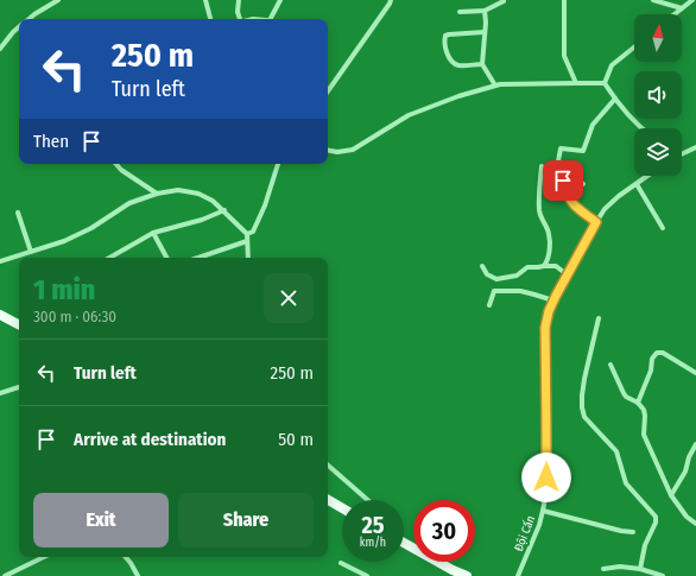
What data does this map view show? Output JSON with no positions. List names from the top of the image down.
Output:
{
  "streets": {
    "street": ["Đội Cấn"]
  },
  "north": "top",
  "page": {
    "turn": ["250 m", "Turn left"],
    "then": "Then",
    "heading": ["1 min", "300 m · 06:30"],
    "list": [
      {
        "name": "Turn left",
        "value": "250 m"
      },
      {
        "name": "Arrive at destination",
        "value": "50 m"
      }
    ],
    "buttons": ["Exit", "Share"],
    "speed": "25 km/h",
    "limit": "30"
  }
}
